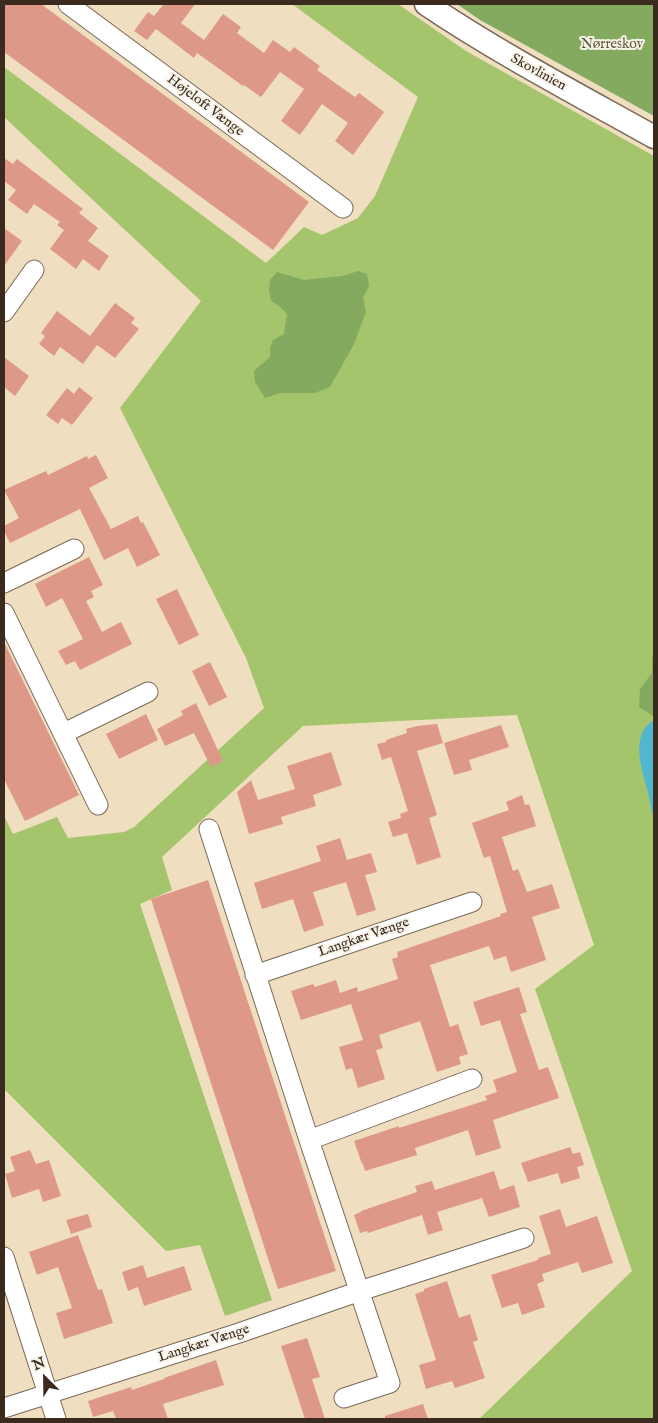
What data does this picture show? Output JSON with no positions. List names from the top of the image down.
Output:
{
  "streets": {
    "street": ["Skovlinien", "Højeloft Vænge", "Langkær Vænge"]
  },
  "parks": ["Nørreskov"],
  "north": "top left"
}
